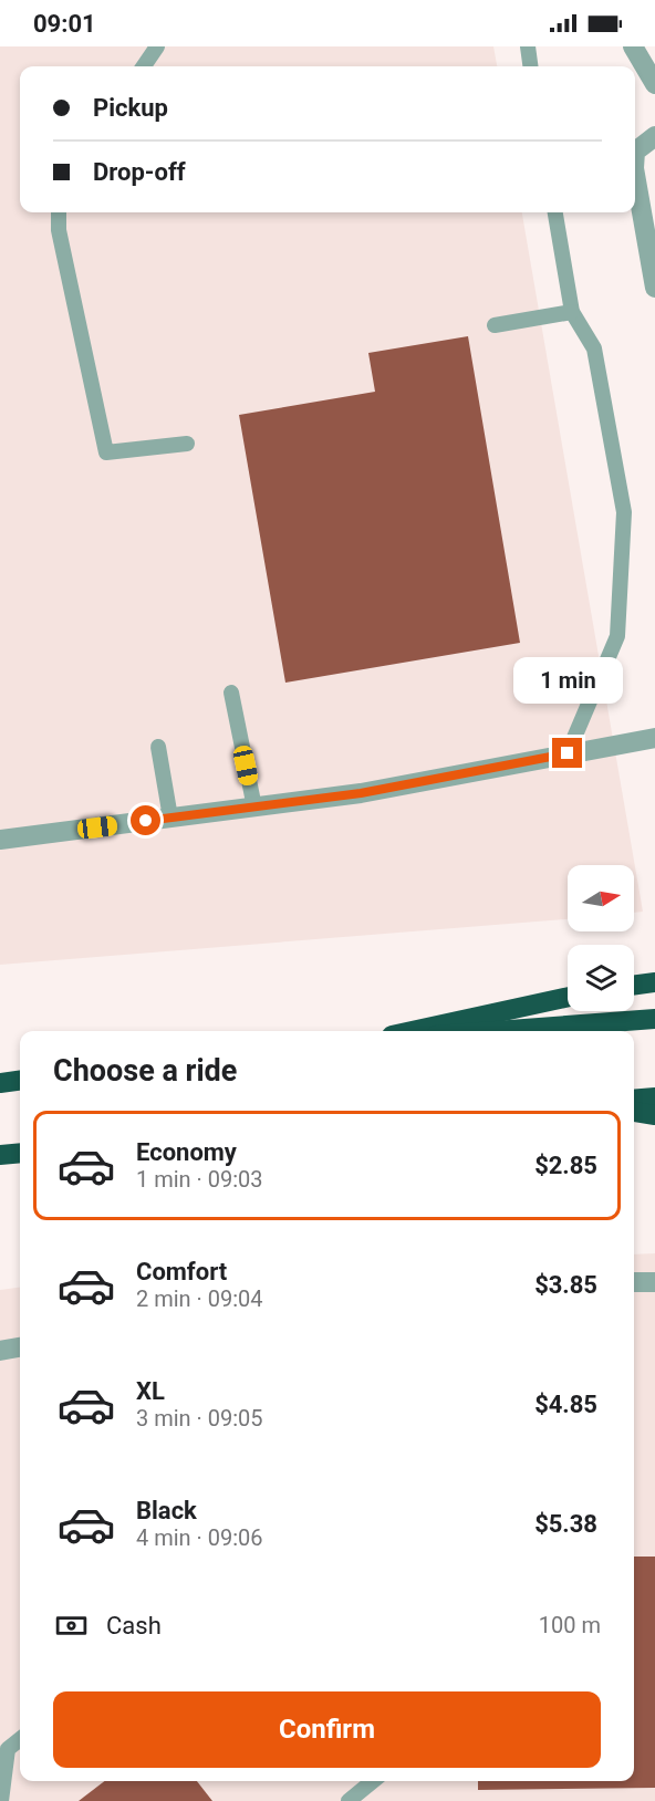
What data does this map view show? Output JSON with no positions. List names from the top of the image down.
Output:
{
  "north": "right",
  "page": {
    "status": "09:01",
    "banner": ["Pickup", "Drop-off"],
    "bubble": "1 min",
    "heading": "Choose a ride",
    "list": [
      {
        "name": "Economy",
        "note": "1 min · 09:03",
        "value": "$2.85"
      },
      {
        "name": "Comfort",
        "note": "2 min · 09:04",
        "value": "$3.85"
      },
      {
        "name": "XL",
        "note": "3 min · 09:05",
        "value": "$4.85"
      },
      {
        "name": "Black",
        "note": "4 min · 09:06",
        "value": "$5.38"
      }
    ],
    "pay": ["Cash", "100 m"],
    "buttons": "Confirm"
  }
}
